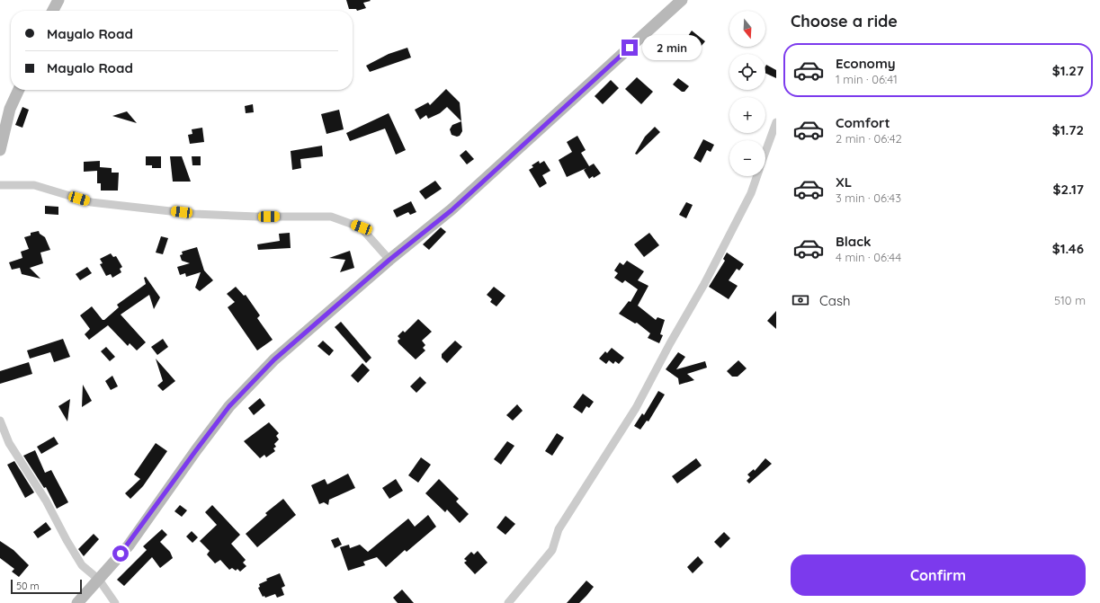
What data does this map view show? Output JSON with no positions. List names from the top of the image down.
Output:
{
  "scale_bar": "50 m",
  "north": "bottom",
  "page": {
    "heading": "Choose a ride",
    "map_buttons": ["+", "−"],
    "banner": ["Mayalo Road", "Mayalo Road"],
    "bubble": "2 min",
    "list": [
      {
        "name": "Economy",
        "note": "1 min · 06:41",
        "value": "$1.27"
      },
      {
        "name": "Comfort",
        "note": "2 min · 06:42",
        "value": "$1.72"
      },
      {
        "name": "XL",
        "note": "3 min · 06:43",
        "value": "$2.17"
      },
      {
        "name": "Black",
        "note": "4 min · 06:44",
        "value": "$1.46"
      }
    ],
    "pay": ["Cash", "510 m"],
    "buttons": "Confirm",
    "scale": "50 m"
  }
}
